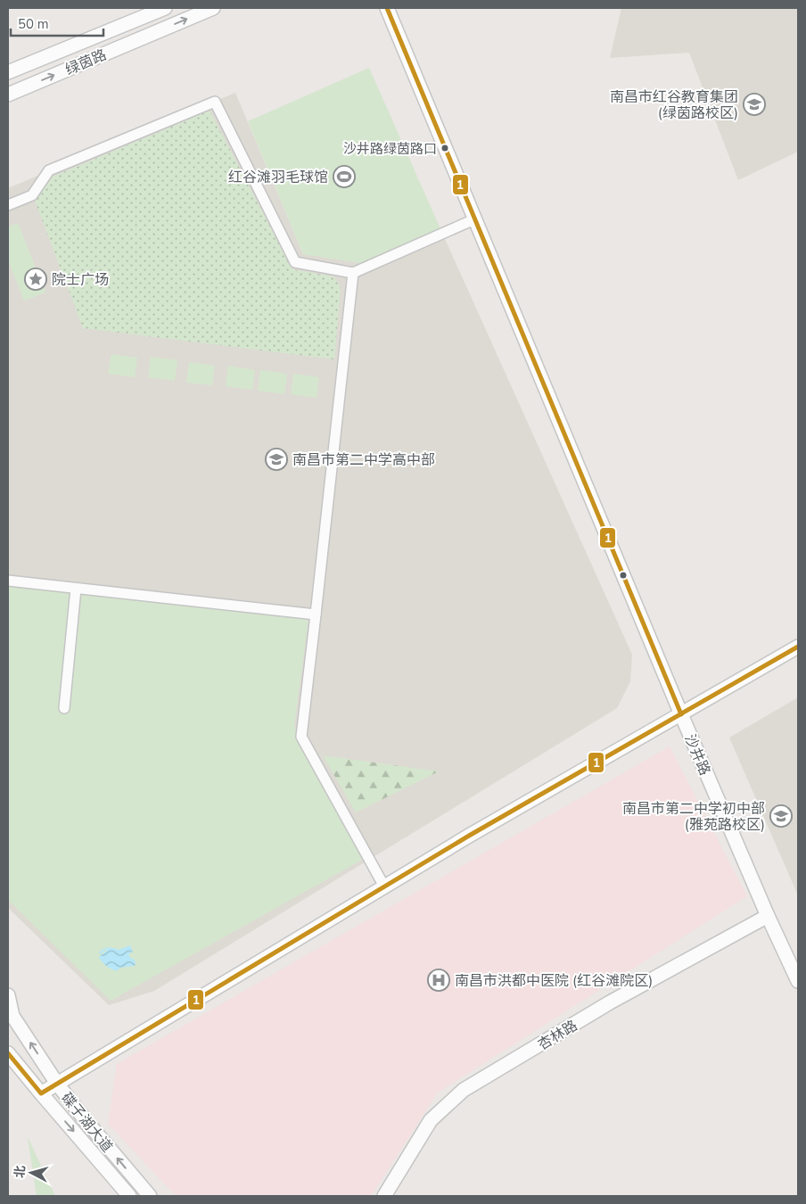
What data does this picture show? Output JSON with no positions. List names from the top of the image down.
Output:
{
  "streets": {
    "street": [
      "绿茵路",
      "沙井路",
      "杏林路",
      "碟子湖大道"
    ]
  },
  "crossings": [
    ["沙井路", "杏林路"]
  ],
  "places": {
    "school or university": ["南昌市红谷教育集团 (绿茵路校区)", "南昌市第二中学高中部", "南昌市第二中学初中部 (雅苑路校区)"],
    "other": ["沙井路绿茵路口"],
    "sports": ["红谷滩羽毛球馆"],
    "place": ["院士广场"],
    "hospital": ["南昌市洪都中医院 (红谷滩院区)"]
  },
  "lines": ["transit line 1"],
  "scale_bar": "50 m",
  "north": "left"
}
